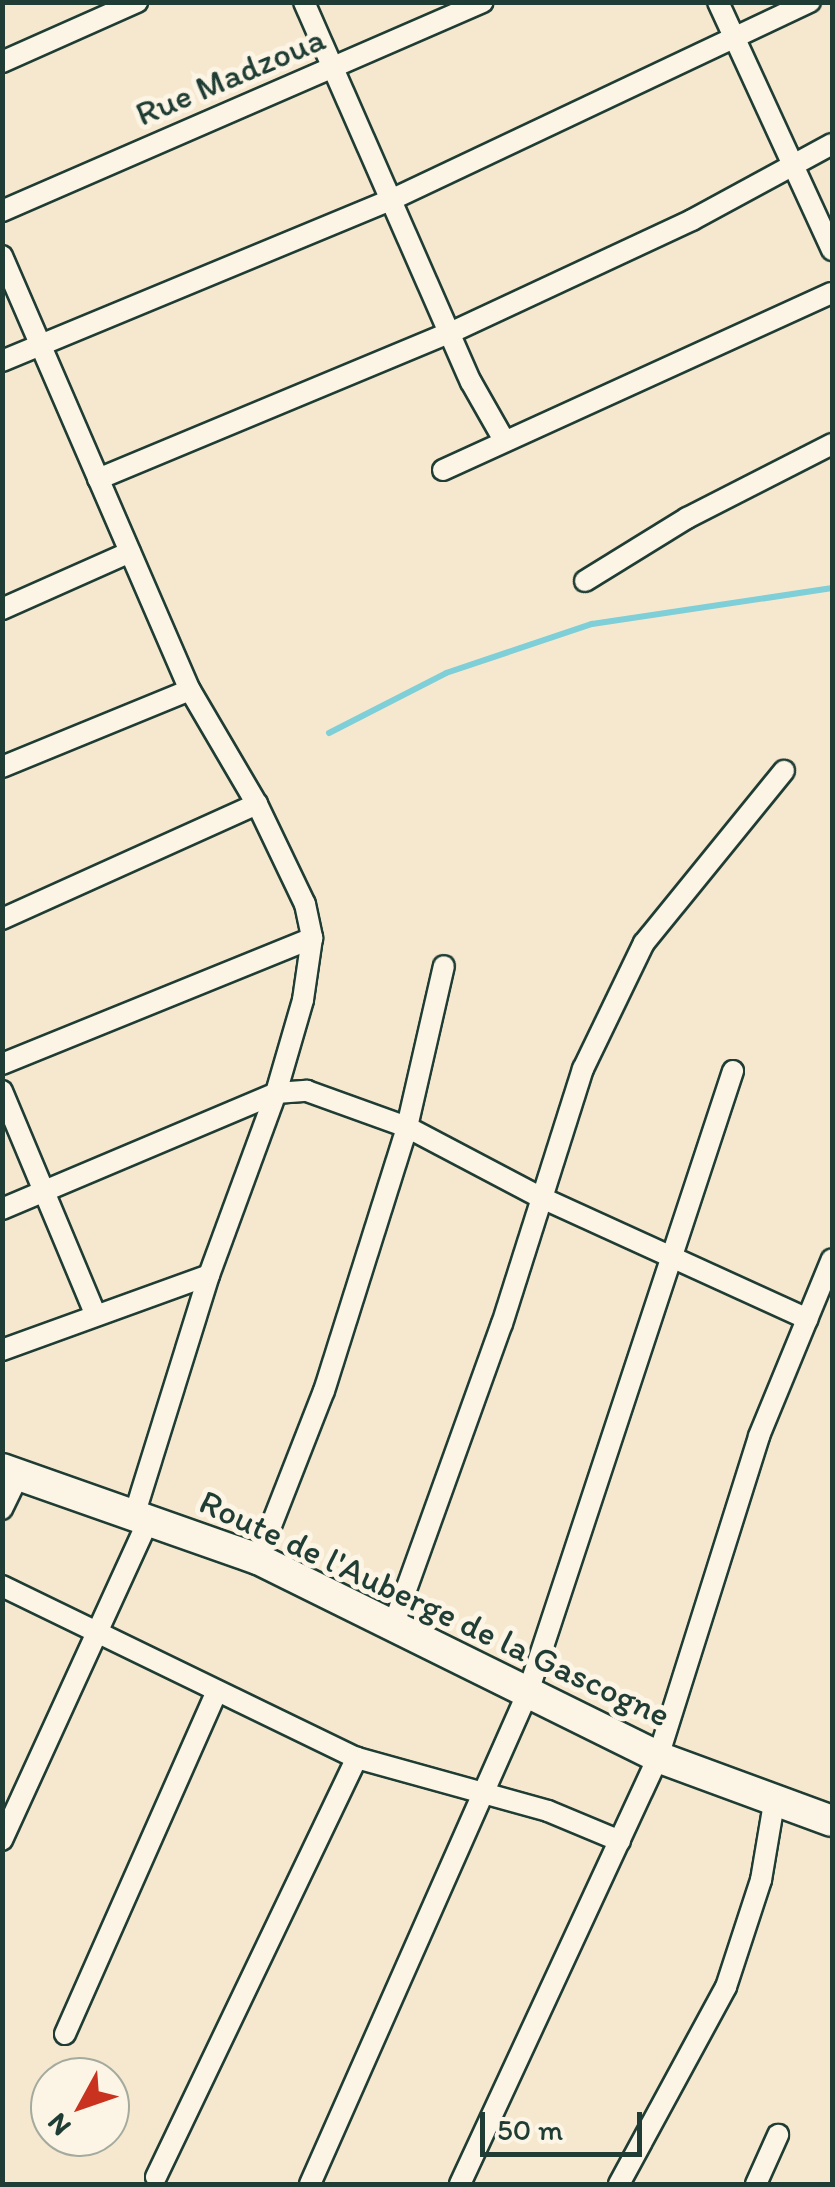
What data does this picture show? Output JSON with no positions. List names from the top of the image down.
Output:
{
  "streets": {
    "street": ["Rue Madzoua", "Route de l'Auberge de la Gascogne"]
  },
  "scale_bar": "50 m",
  "north": "bottom left"
}
